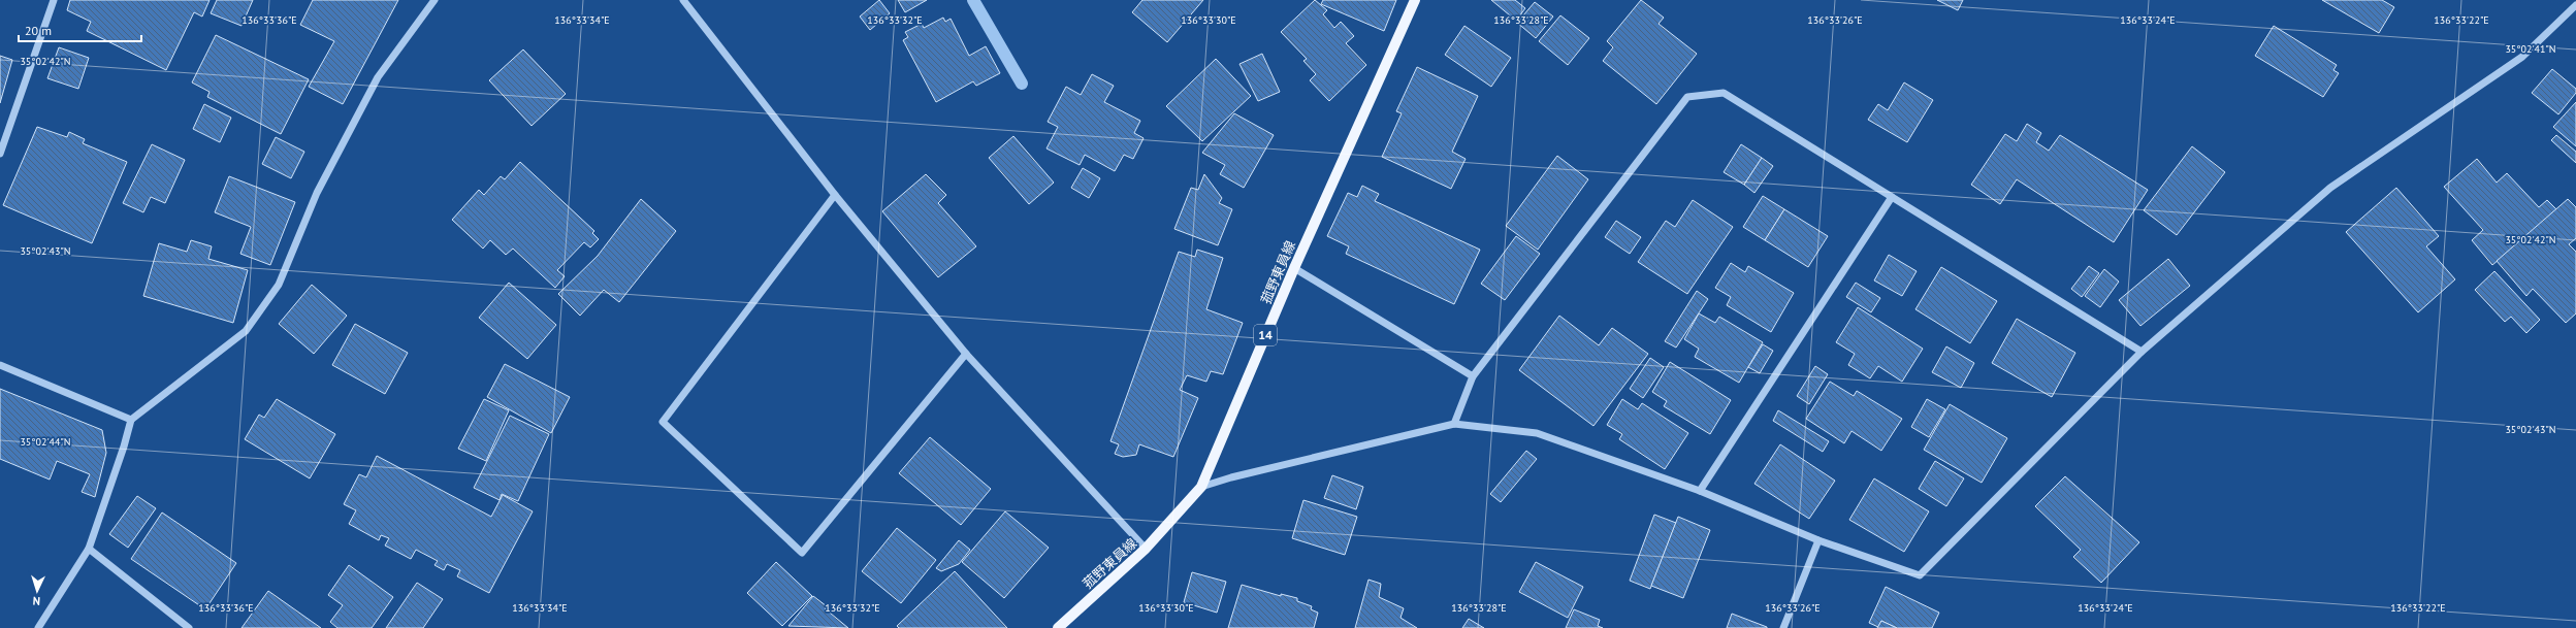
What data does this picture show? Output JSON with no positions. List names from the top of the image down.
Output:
{
  "streets": {
    "main road": ["菰野東員線", "14"]
  },
  "scale_bar": "20 m",
  "north": "bottom",
  "coordinates": [
    "136°33'36\"E",
    "136°33'34\"E",
    "136°33'32\"E",
    "136°33'30\"E",
    "136°33'28\"E",
    "136°33'26\"E",
    "136°33'24\"E",
    "136°33'22\"E",
    "35°02'41\"N",
    "35°02'42\"N",
    "35°02'43\"N",
    "35°02'44\"N"
  ]
}
